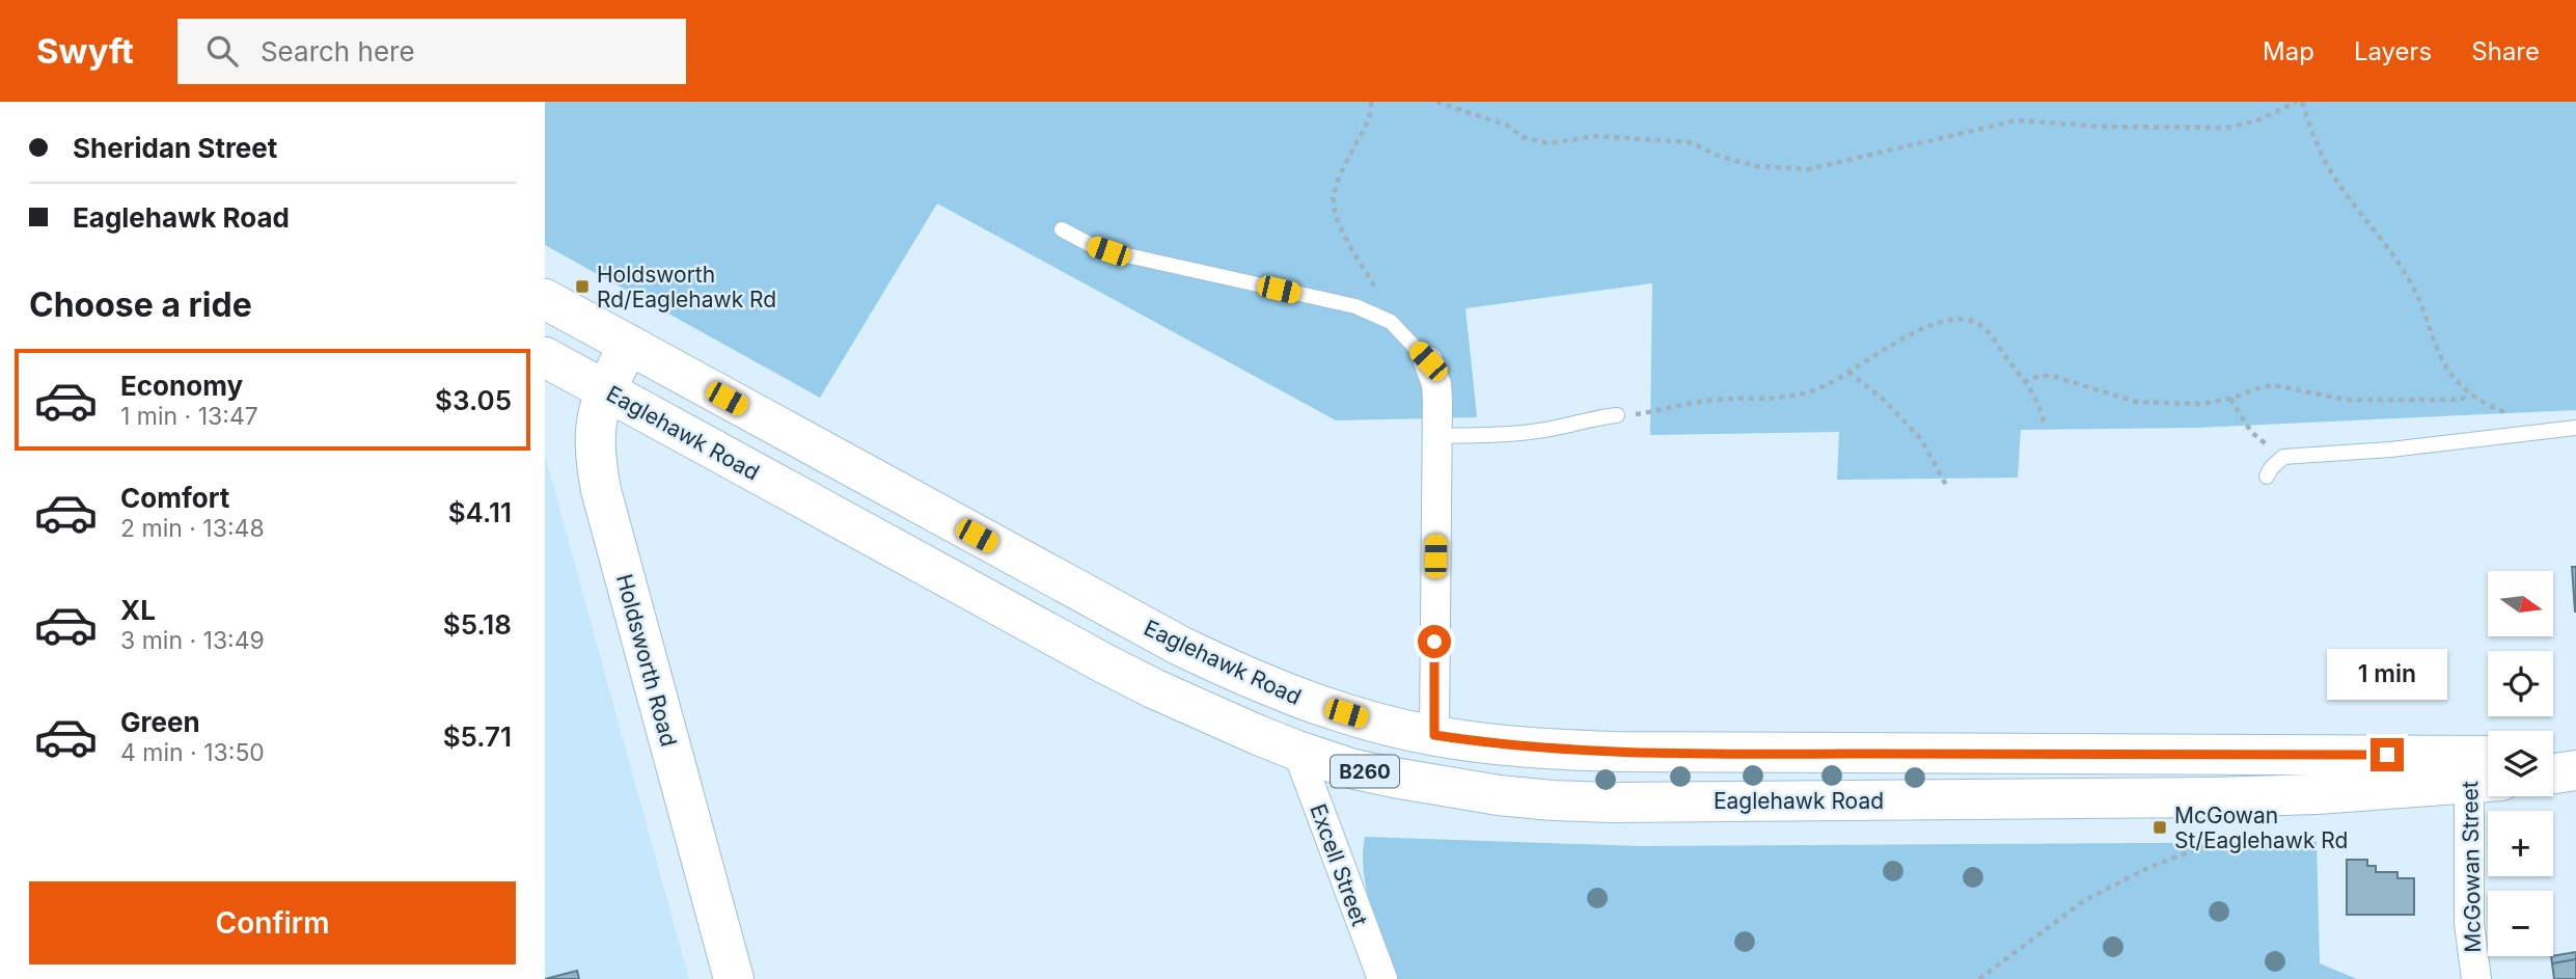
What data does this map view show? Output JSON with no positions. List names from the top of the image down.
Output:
{
  "streets": {
    "main road": ["Eaglehawk Road", "Holdsworth Road", "B260"],
    "street": ["Excell Street", "McGowan Street"]
  },
  "crossings": [
    ["Eaglehawk Road", "Holdsworth Road"],
    ["Eaglehawk Road", "Excell Street"],
    ["Eaglehawk Road", "McGowan Street"]
  ],
  "places": {
    "transit": ["Holdsworth Rd/Eaglehawk Rd", "McGowan St/Eaglehawk Rd"]
  },
  "north": "right",
  "page": {
    "header": "Swyft",
    "search": "Search here",
    "nav": ["Map", "Layers", "Share"],
    "banner": ["Sheridan Street", "Eaglehawk Road"],
    "heading": "Choose a ride",
    "list": [
      {
        "name": "Economy",
        "note": "1 min · 13:47",
        "value": "$3.05"
      },
      {
        "name": "Comfort",
        "note": "2 min · 13:48",
        "value": "$4.11"
      },
      {
        "name": "XL",
        "note": "3 min · 13:49",
        "value": "$5.18"
      },
      {
        "name": "Green",
        "note": "4 min · 13:50",
        "value": "$5.71"
      }
    ],
    "map_buttons": ["+", "−"],
    "bubble": "1 min",
    "buttons": "Confirm"
  }
}
